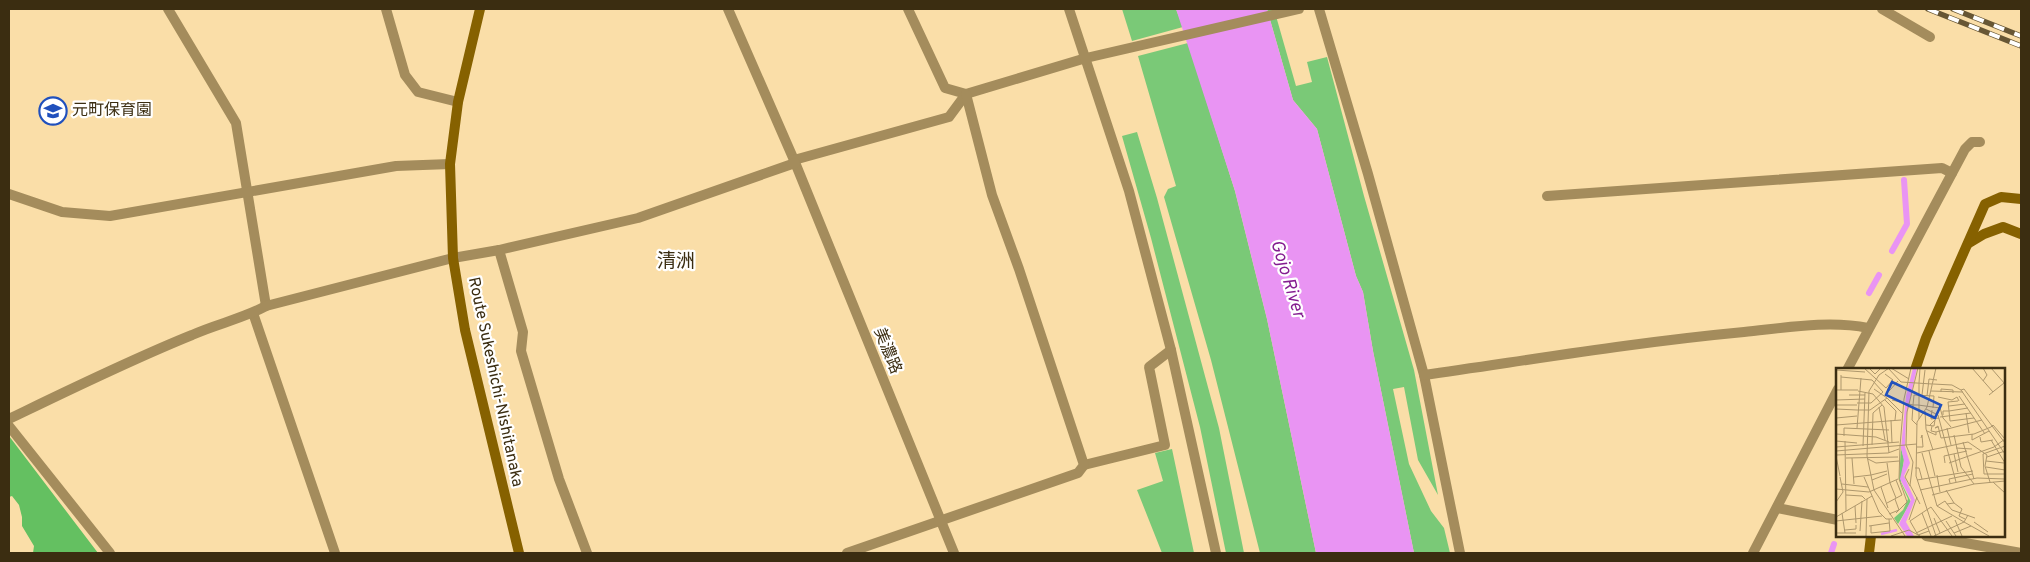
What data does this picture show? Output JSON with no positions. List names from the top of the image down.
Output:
{
  "streets": {
    "main road": ["Route Sukeshichi-Nishitanaka"],
    "street": ["美濃路"]
  },
  "districts": ["清洲"],
  "water": ["Gojo River"],
  "places": {
    "school or university": ["元町保育園"]
  }
}
